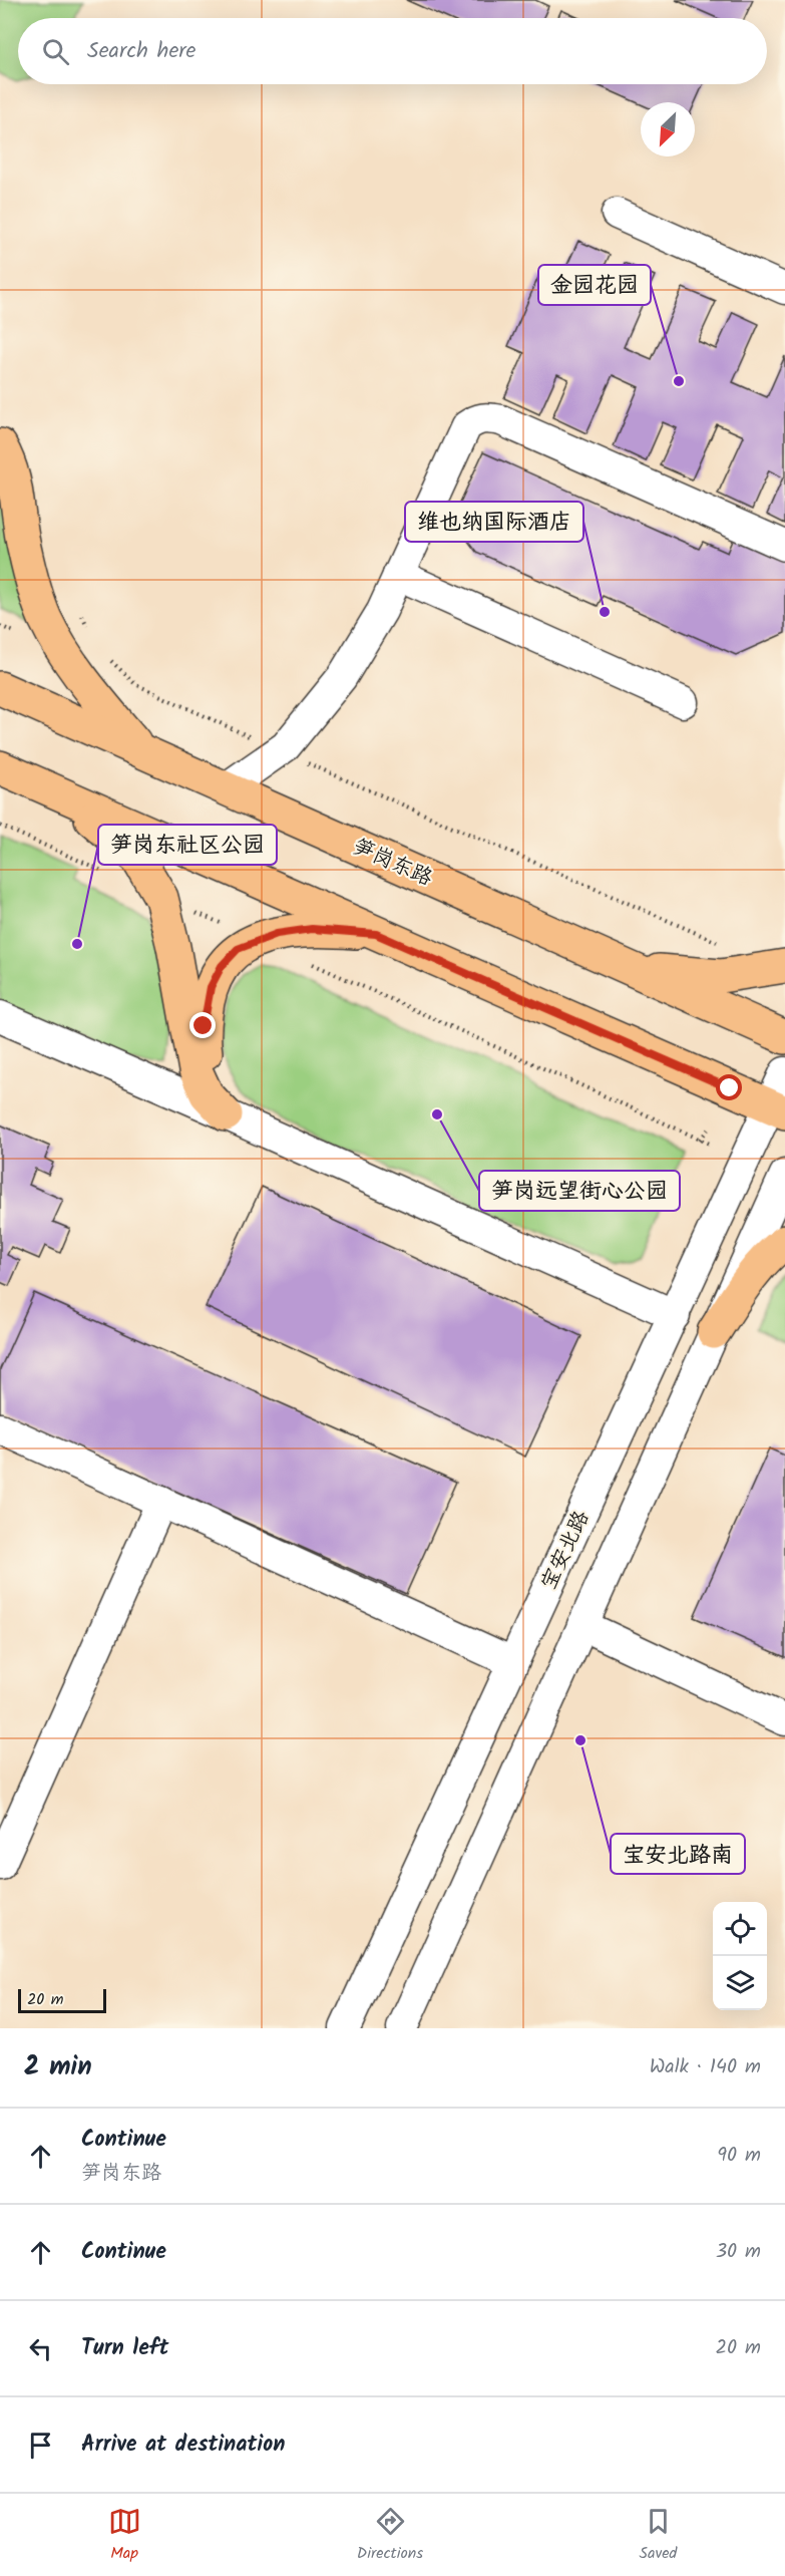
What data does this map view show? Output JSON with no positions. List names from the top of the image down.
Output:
{
  "streets": {
    "main road": ["笋岗东路"],
    "street": ["宝安北路"]
  },
  "places": [
    "金园花园",
    "维也纳国际酒店",
    "笋岗东社区公园",
    "笋岗远望街心公园",
    "宝安北路南"
  ],
  "scale_bar": "20 m",
  "north": "bottom left",
  "page": {
    "search": "Search here",
    "scale": "20 m",
    "heading": ["2 min", "Walk · 140 m"],
    "list": [
      ["Continue", "笋岗东路", "90 m"],
      ["Continue", "30 m"],
      ["Turn left", "20 m"],
      "Arrive at destination"
    ],
    "nav": ["Map", "Directions", "Saved"]
  }
}
